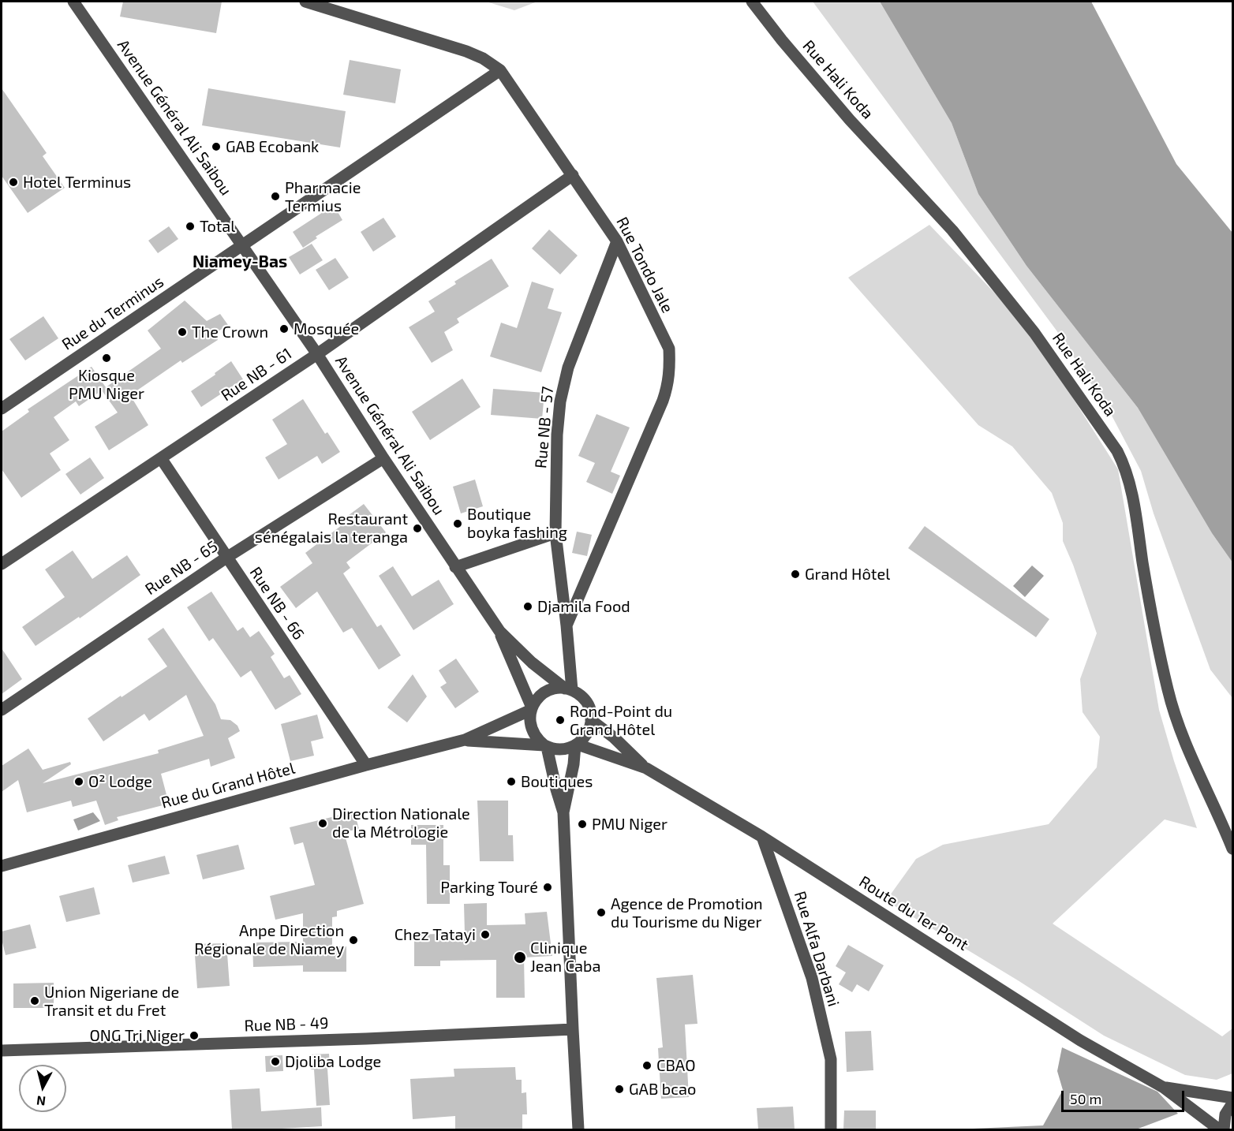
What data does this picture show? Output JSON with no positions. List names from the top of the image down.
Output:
{
  "streets": {
    "street": [
      "Rue Hali Koda",
      "Avenue Général Ali Saibou",
      "Rue Tondo Jale",
      "Rue du Terminus",
      "Rue NB - 61",
      "Rue NB - 57",
      "Rue NB - 65",
      "Rue NB - 66",
      "Rue du Grand Hôtel",
      "Route du 1er Pont",
      "Rue Alfa Darbani",
      "Rue NB - 49"
    ]
  },
  "crossings": [
    ["Avenue Général Ali Saibou", "Rue Tondo Jale"],
    ["Avenue Général Ali Saibou", "Rue du Terminus"],
    ["Avenue Général Ali Saibou", "Rue NB - 61"],
    ["Avenue Général Ali Saibou", "Rue NB - 65"],
    ["Avenue Général Ali Saibou", "Rue du Grand Hôtel"],
    ["Avenue Général Ali Saibou", "Route du 1er Pont"],
    ["Rue Tondo Jale", "Rue du Terminus"],
    ["Rue Tondo Jale", "Rue NB - 61"],
    ["Rue Tondo Jale", "Rue NB - 57"],
    ["Rue Tondo Jale", "Rue du Grand Hôtel"],
    ["Rue Tondo Jale", "Route du 1er Pont"],
    ["Rue NB - 61", "Rue NB - 66"],
    ["Rue NB - 65", "Rue NB - 66"],
    ["Rue NB - 66", "Rue du Grand Hôtel"],
    ["Rue du Grand Hôtel", "Route du 1er Pont"],
    ["Route du 1er Pont", "Rue Alfa Darbani"]
  ],
  "districts": ["Niamey-Bas"],
  "places": [
    "GAB Ecobank",
    "Hotel Terminus",
    "Pharmacie Termius",
    "Total",
    "Mosquée",
    "The Crown",
    "Kiosque PMU Niger",
    "Boutique boyka fashing",
    "Restaurant sénégalais la teranga",
    "Grand Hôtel",
    "Djamila Food",
    "Rond-Point du Grand Hôtel",
    "O² Lodge",
    "Boutiques",
    "Direction Nationale de la Métrologie",
    "PMU Niger",
    "Parking Touré",
    "Agence de Promotion du Tourisme du Niger",
    "Chez Tatayi",
    "Anpe Direction Régionale de Niamey",
    "Clinique Jean Caba",
    "Union Nigeriane de Transit et du Fret",
    "ONG Tri Niger",
    "Djoliba Lodge",
    "CBAO",
    "GAB bcao"
  ],
  "scale_bar": "50 m",
  "north": "bottom"
}
